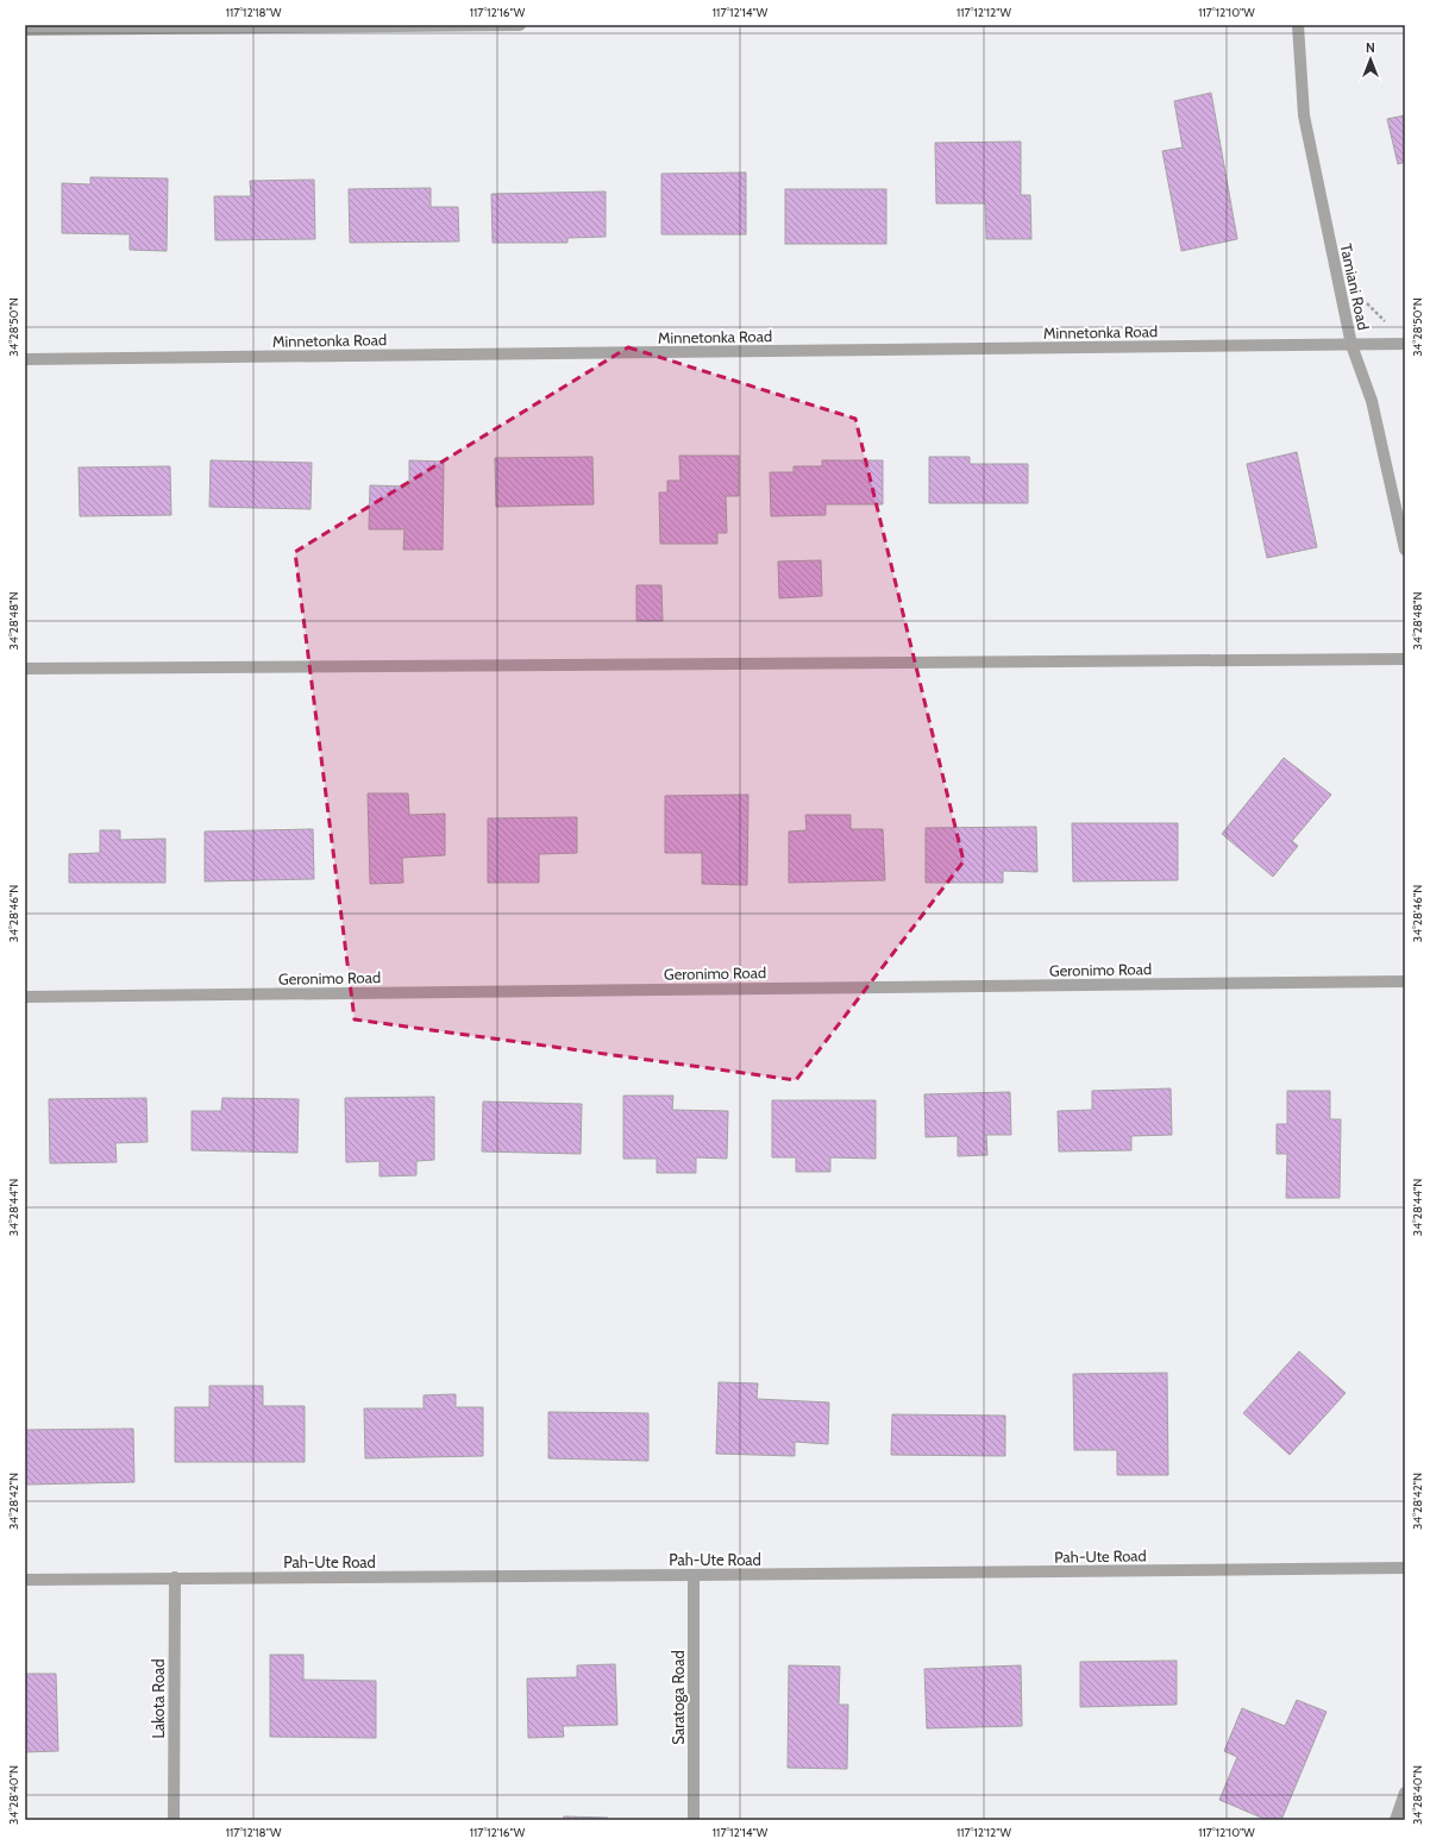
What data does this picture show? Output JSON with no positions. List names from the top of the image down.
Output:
{
  "streets": {
    "street": [
      "Tamiani Road",
      "Minnetonka Road",
      "Geronimo Road",
      "Pah-Ute Road",
      "Saratoga Road",
      "Lakota Road"
    ]
  },
  "crossings": [
    ["Tamiani Road", "Minnetonka Road"],
    ["Pah-Ute Road", "Saratoga Road"],
    ["Pah-Ute Road", "Lakota Road"]
  ],
  "north": "top",
  "coordinates": [
    "117°12'18\"W",
    "117°12'16\"W",
    "117°12'14\"W",
    "117°12'12\"W",
    "117°12'10\"W",
    "34°28'50\"N",
    "34°28'48\"N",
    "34°28'46\"N",
    "34°28'44\"N",
    "34°28'42\"N",
    "34°28'40\"N"
  ]
}
